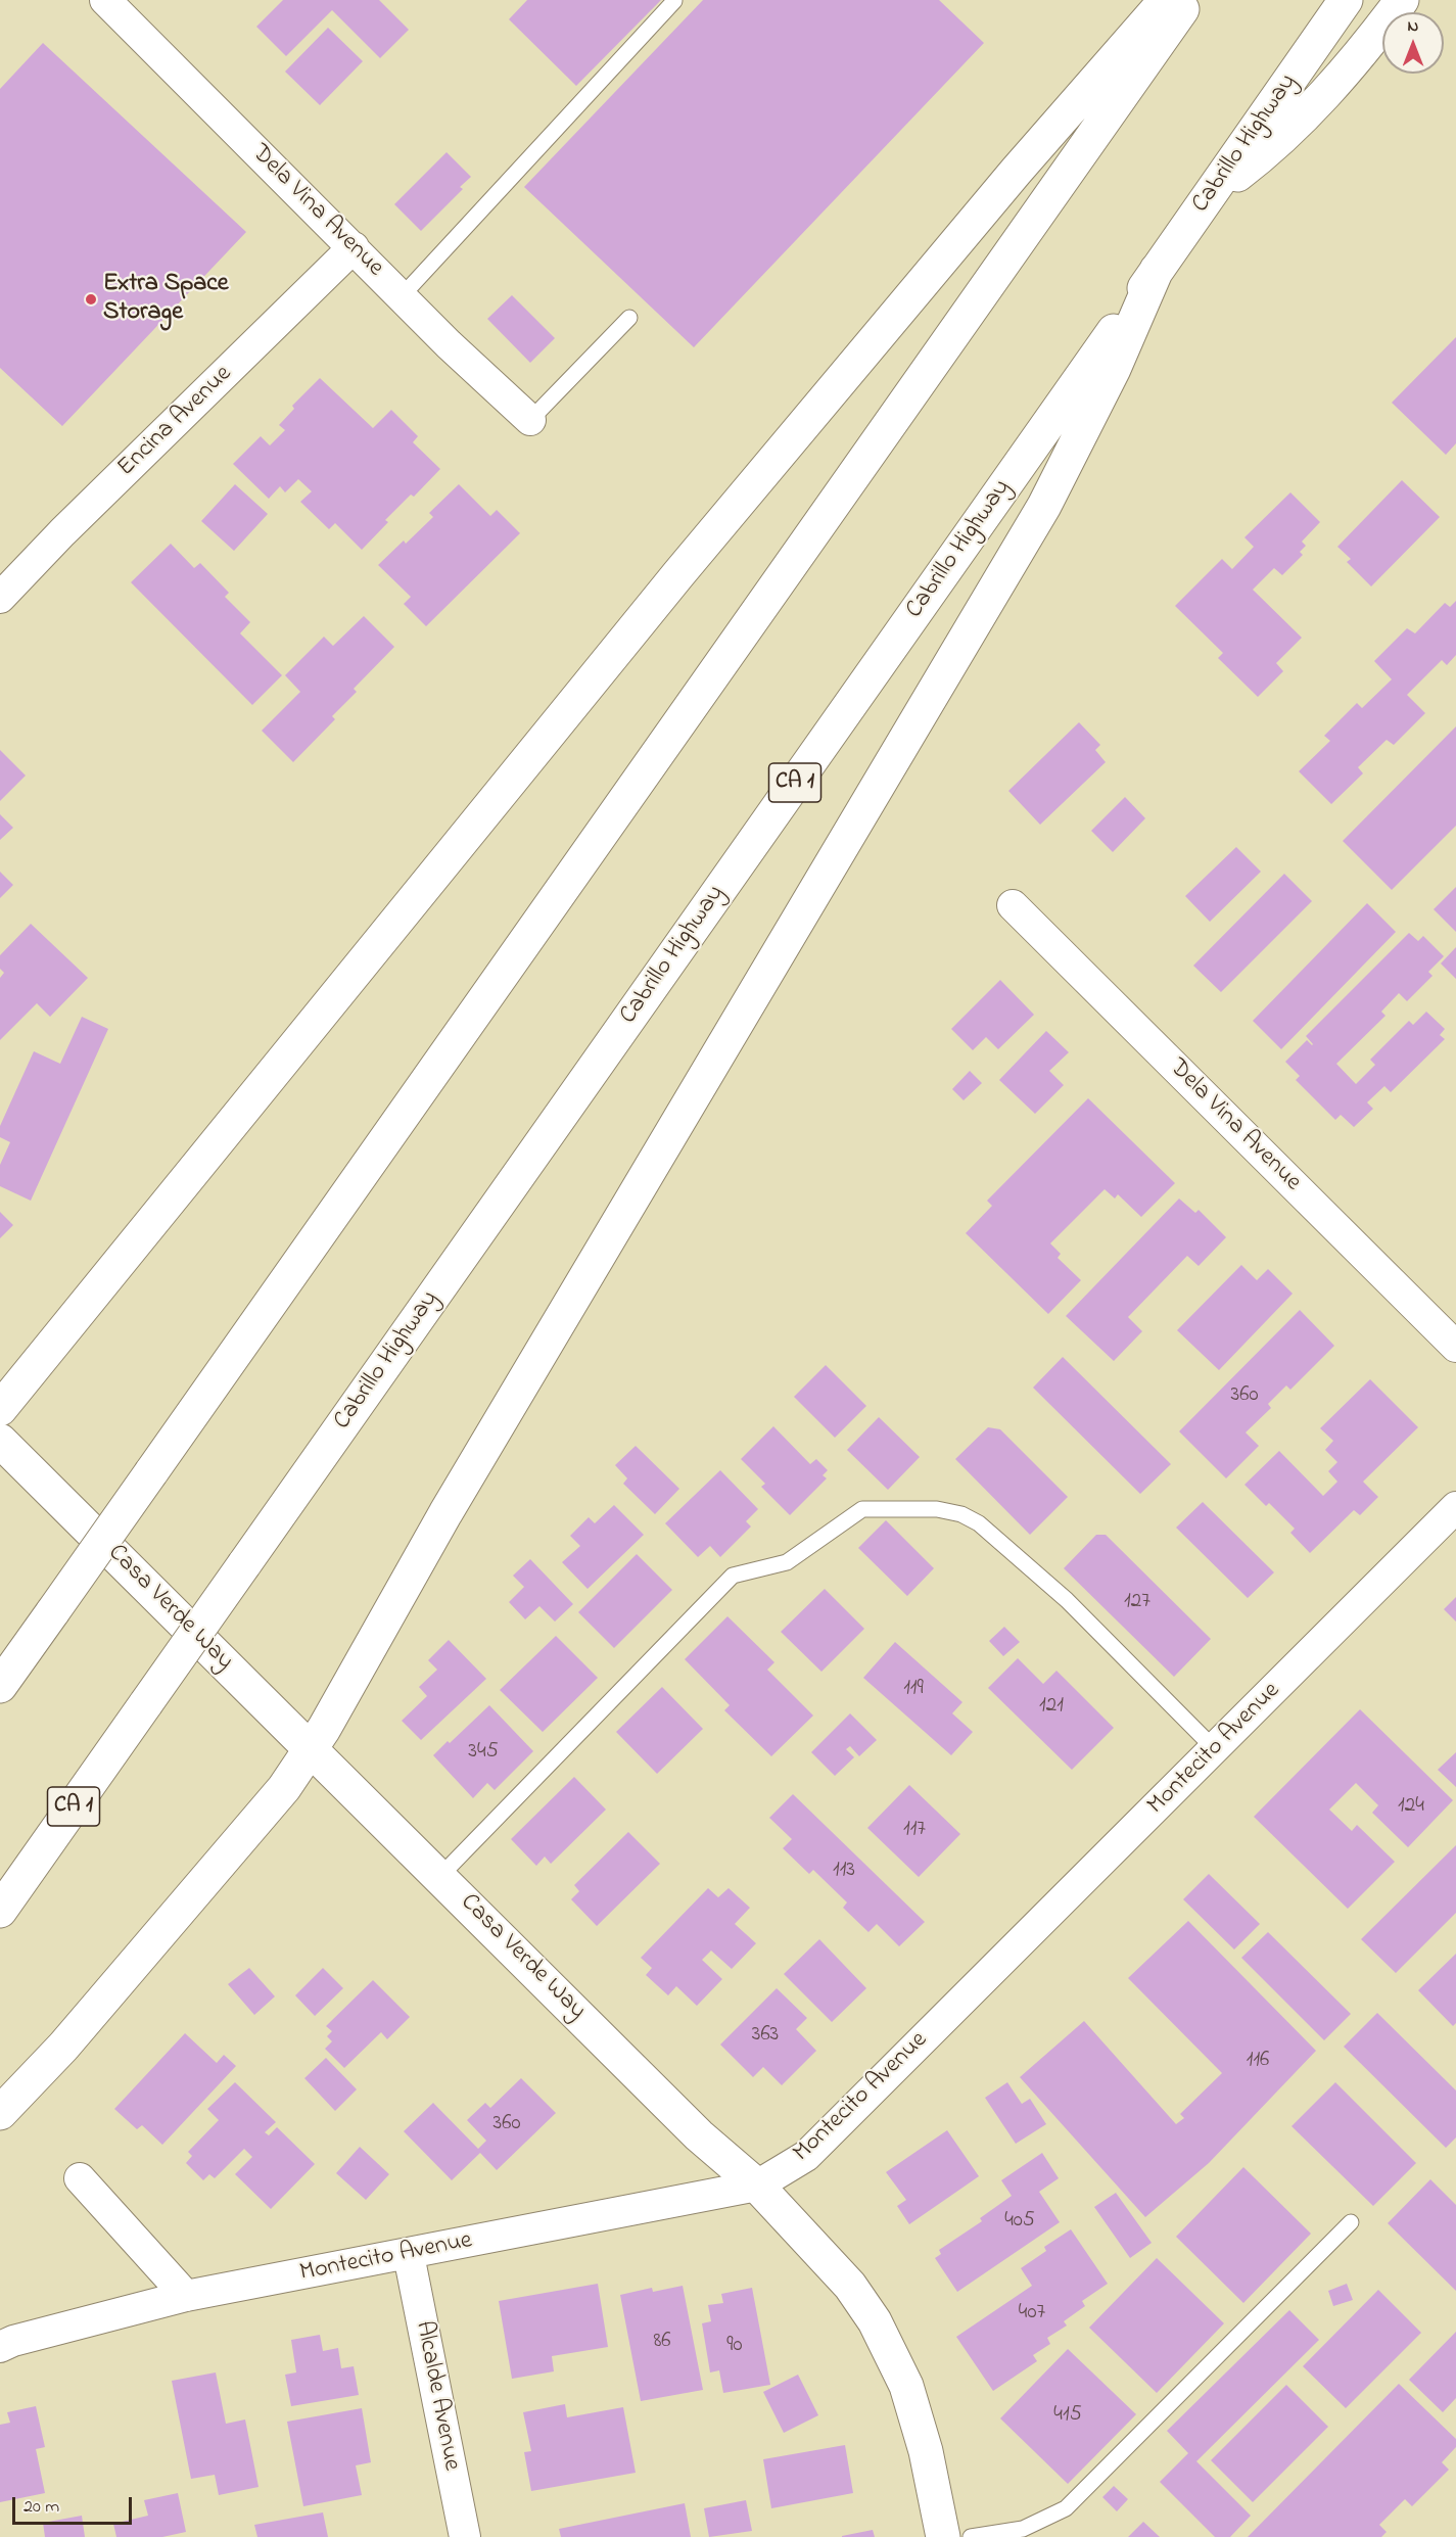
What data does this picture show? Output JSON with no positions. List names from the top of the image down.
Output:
{
  "streets": {
    "main road": ["Cabrillo Highway", "CA 1", "Casa Verde Way"],
    "street": [
      "Dela Vina Avenue",
      "Encina Avenue",
      "Montecito Avenue",
      "Alcalde Avenue"
    ]
  },
  "crossings": [
    ["Dela Vina Avenue", "Encina Avenue"],
    ["Casa Verde Way", "Montecito Avenue"],
    ["Montecito Avenue", "Alcalde Avenue"]
  ],
  "places": ["Extra Space Storage"],
  "house_numbers": [
    "360",
    "127",
    "119",
    "121",
    "345",
    "124",
    "117",
    "113",
    "363",
    "116",
    "360",
    "405",
    "407",
    "86",
    "90",
    "415"
  ],
  "scale_bar": "20 m",
  "north": "top"
}
